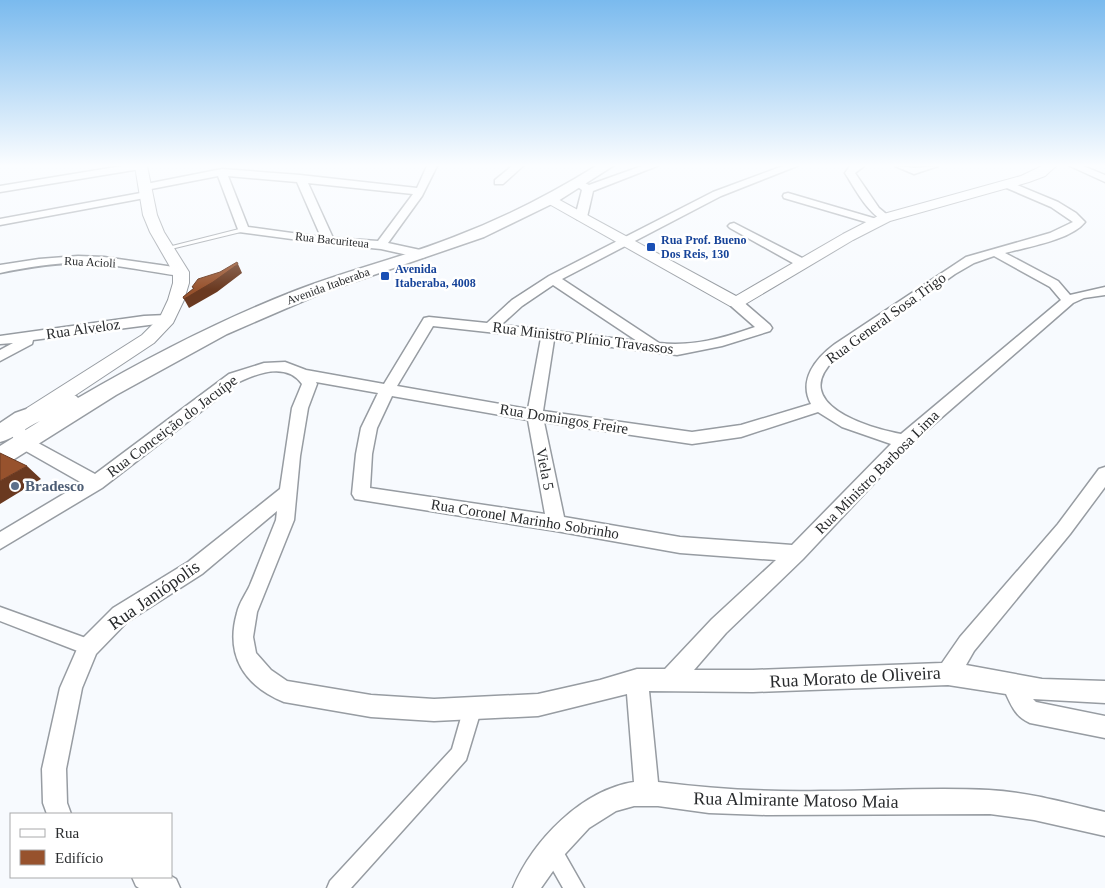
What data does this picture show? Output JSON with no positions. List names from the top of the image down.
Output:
{
  "streets": {
    "main road": ["Avenida Itaberaba"],
    "street": [
      "Rua Bacuriteua",
      "Rua Acioli",
      "Rua General Sosa Trigo",
      "Rua Alveloz",
      "Rua Ministro Plínio Travassos",
      "Rua Domingos Freire",
      "Rua Conceição do Jacuípe",
      "Viela 5",
      "Rua Ministro Barbosa Lima",
      "Rua Coronel Marinho Sobrinho",
      "Rua Janiópolis",
      "Rua Morato de Oliveira",
      "Rua Almirante Matoso Maia"
    ]
  },
  "crossings": [
    ["Rua Bacuriteua", "Avenida Itaberaba"],
    ["Avenida Itaberaba", "Rua Conceição do Jacuípe"],
    ["Rua General Sosa Trigo", "Rua Domingos Freire"],
    ["Rua Ministro Plínio Travassos", "Rua Domingos Freire"],
    ["Rua Ministro Plínio Travassos", "Rua Coronel Marinho Sobrinho"],
    ["Rua Domingos Freire", "Rua Conceição do Jacuípe"],
    ["Rua Domingos Freire", "Viela 5"],
    ["Rua Domingos Freire", "Rua Coronel Marinho Sobrinho"],
    ["Viela 5", "Rua Coronel Marinho Sobrinho"],
    ["Rua Ministro Barbosa Lima", "Rua Coronel Marinho Sobrinho"],
    ["Rua Ministro Barbosa Lima", "Rua Morato de Oliveira"]
  ],
  "places": {
    "transit": ["Rua Prof. Bueno Dos Reis, 130", "Avenida Itaberaba, 4008"],
    "other": ["Bradesco"]
  },
  "legend": ["Rua", "Edifício"]
}
